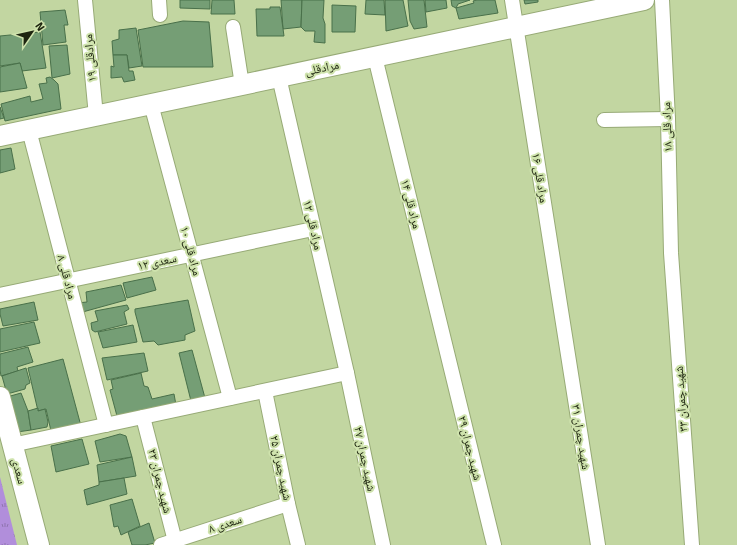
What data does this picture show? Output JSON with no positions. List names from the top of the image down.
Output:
{
  "streets": {
    "street": [
      "مرادقلی ۱۹",
      "مرادقلی",
      "مراد قلی ۱۸",
      "مراد قلی ۱۶",
      "مراد قلی ۱۴",
      "مراد قلی ۱۲",
      "مراد قلی ۱۰",
      "سعدی ۱۲",
      "مراد قلی ۸",
      "شهید چمران ۳۳",
      "شهید چمران ۳۱",
      "شهید چمران ۲۹",
      "شهید چمران ۲۷",
      "شهید چمران ۲۵",
      "سعدی",
      "شهید چمران ۲۳",
      "سعدی ۸"
    ]
  },
  "crossings": [
    ["مرادقلی ۱۹", "مرادقلی"],
    ["مرادقلی", "مراد قلی ۱۶"],
    ["مرادقلی", "مراد قلی ۱۴"],
    ["مرادقلی", "مراد قلی ۱۲"],
    ["مرادقلی", "مراد قلی ۱۰"],
    ["مرادقلی", "مراد قلی ۸"],
    ["مراد قلی ۱۸", "شهید چمران ۳۳"],
    ["مراد قلی ۱۶", "شهید چمران ۳۱"],
    ["مراد قلی ۱۴", "شهید چمران ۲۹"],
    ["مراد قلی ۱۲", "سعدی ۱۲"],
    ["مراد قلی ۱۲", "شهید چمران ۲۷"],
    ["مراد قلی ۱۰", "سعدی ۱۲"],
    ["سعدی ۱۲", "مراد قلی ۸"],
    ["شهید چمران ۲۵", "سعدی ۸"],
    ["شهید چمران ۲۳", "سعدی ۸"]
  ],
  "north": "top right"
}
